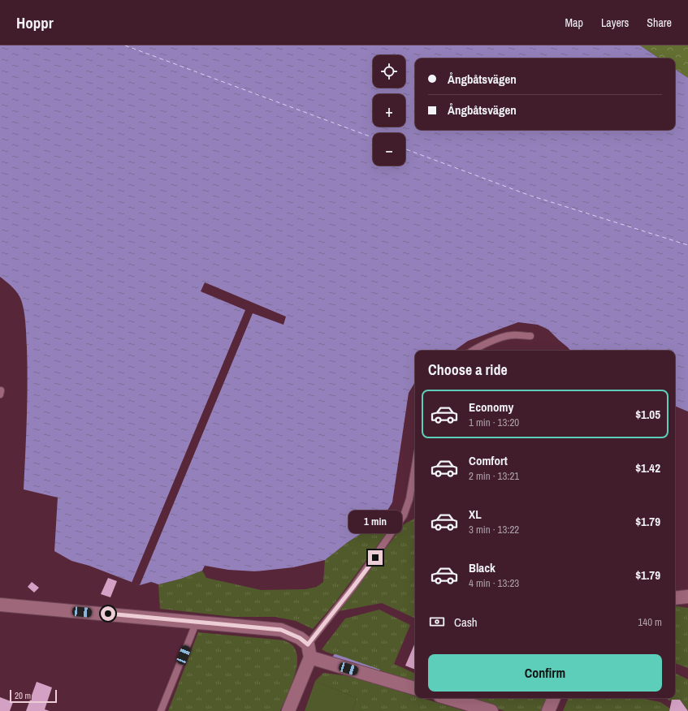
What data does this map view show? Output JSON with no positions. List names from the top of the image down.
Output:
{
  "scale_bar": "20 m",
  "page": {
    "header": "Hoppr",
    "nav": ["Map", "Layers", "Share"],
    "map_buttons": ["+", "−"],
    "banner": ["Ångbåtsvägen", "Ångbåtsvägen"],
    "heading": "Choose a ride",
    "list": [
      {
        "name": "Economy",
        "note": "1 min · 13:20",
        "value": "$1.05"
      },
      {
        "name": "Comfort",
        "note": "2 min · 13:21",
        "value": "$1.42"
      },
      {
        "name": "XL",
        "note": "3 min · 13:22",
        "value": "$1.79"
      },
      {
        "name": "Black",
        "note": "4 min · 13:23",
        "value": "$1.79"
      }
    ],
    "bubble": "1 min",
    "pay": ["Cash", "140 m"],
    "buttons": "Confirm",
    "scale": "20 m"
  }
}
